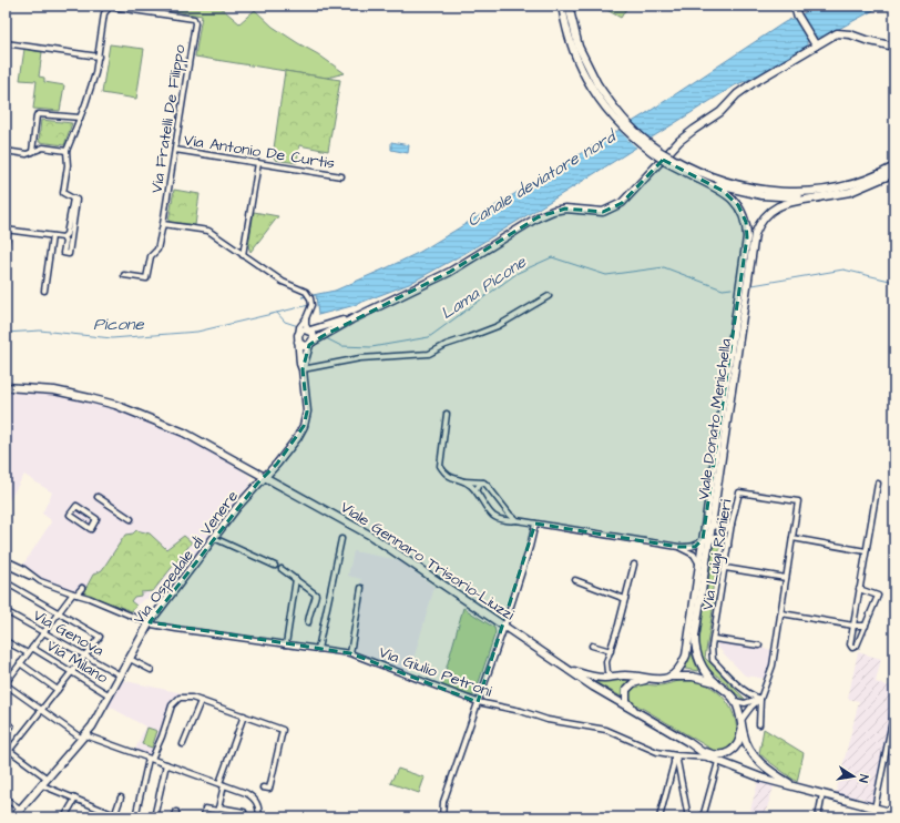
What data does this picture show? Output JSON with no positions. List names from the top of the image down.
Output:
{
  "streets": {
    "main road": ["Viale Donato Menichella", "Via Ospedale di Venere", "Viale Gennaro Trisorio-Liuzzi"],
    "street": [
      "Via Fratelli De Filippo",
      "Via Antonio De Curtis",
      "Via Luigi Ranieri",
      "Via Genova",
      "Via Milano",
      "Via Giulio Petroni"
    ]
  },
  "crossings": [
    ["Via Fratelli De Filippo", "Via Antonio De Curtis"],
    ["Viale Donato Menichella", "Viale Gennaro Trisorio-Liuzzi"],
    ["Via Ospedale di Venere", "Viale Gennaro Trisorio-Liuzzi"],
    ["Via Ospedale di Venere", "Via Genova"],
    ["Via Ospedale di Venere", "Via Milano"],
    ["Via Ospedale di Venere", "Via Giulio Petroni"],
    ["Viale Gennaro Trisorio-Liuzzi", "Via Giulio Petroni"]
  ],
  "water": ["Canale deviatore nord", "Lama Picone", "Picone"],
  "north": "right"
}
